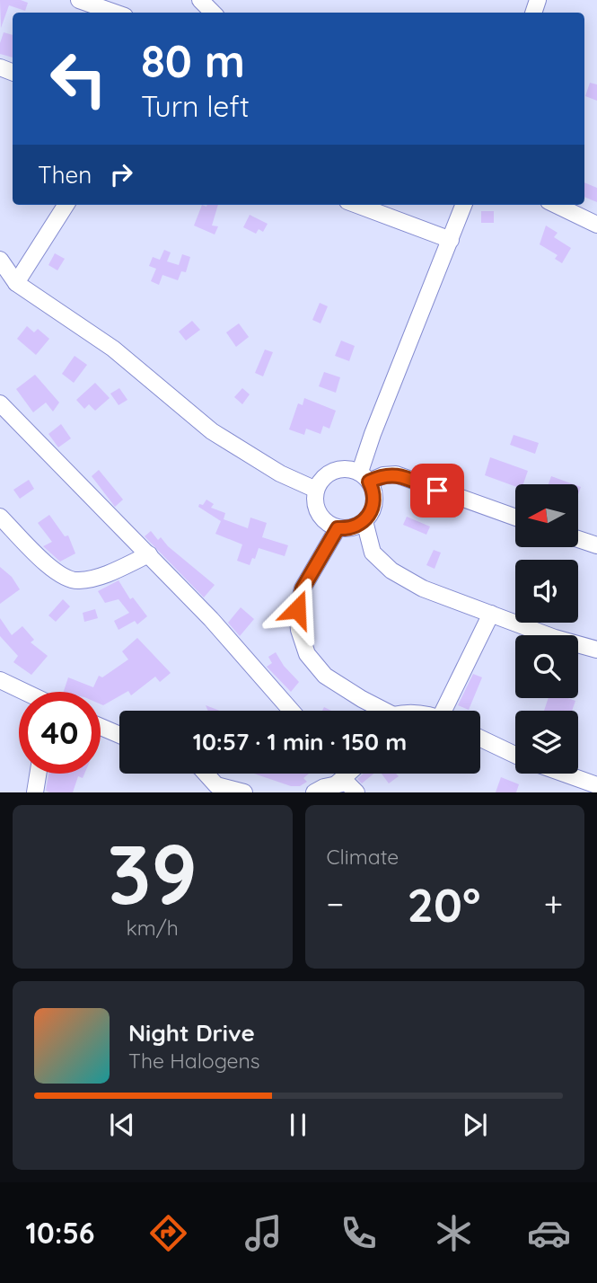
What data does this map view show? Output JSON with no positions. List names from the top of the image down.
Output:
{
  "north": "left",
  "page": {
    "turn": ["80 m", "Turn left"],
    "then": "Then",
    "limit": "40",
    "trip": "10:57 · 1 min · 150 m",
    "tile": [
      ["39", "km/h"],
      "Climate"
    ],
    "heat": ["−", "20°", "+"],
    "song": ["Night Drive", "The Halogens"],
    "tabs": "10:56"
  }
}
